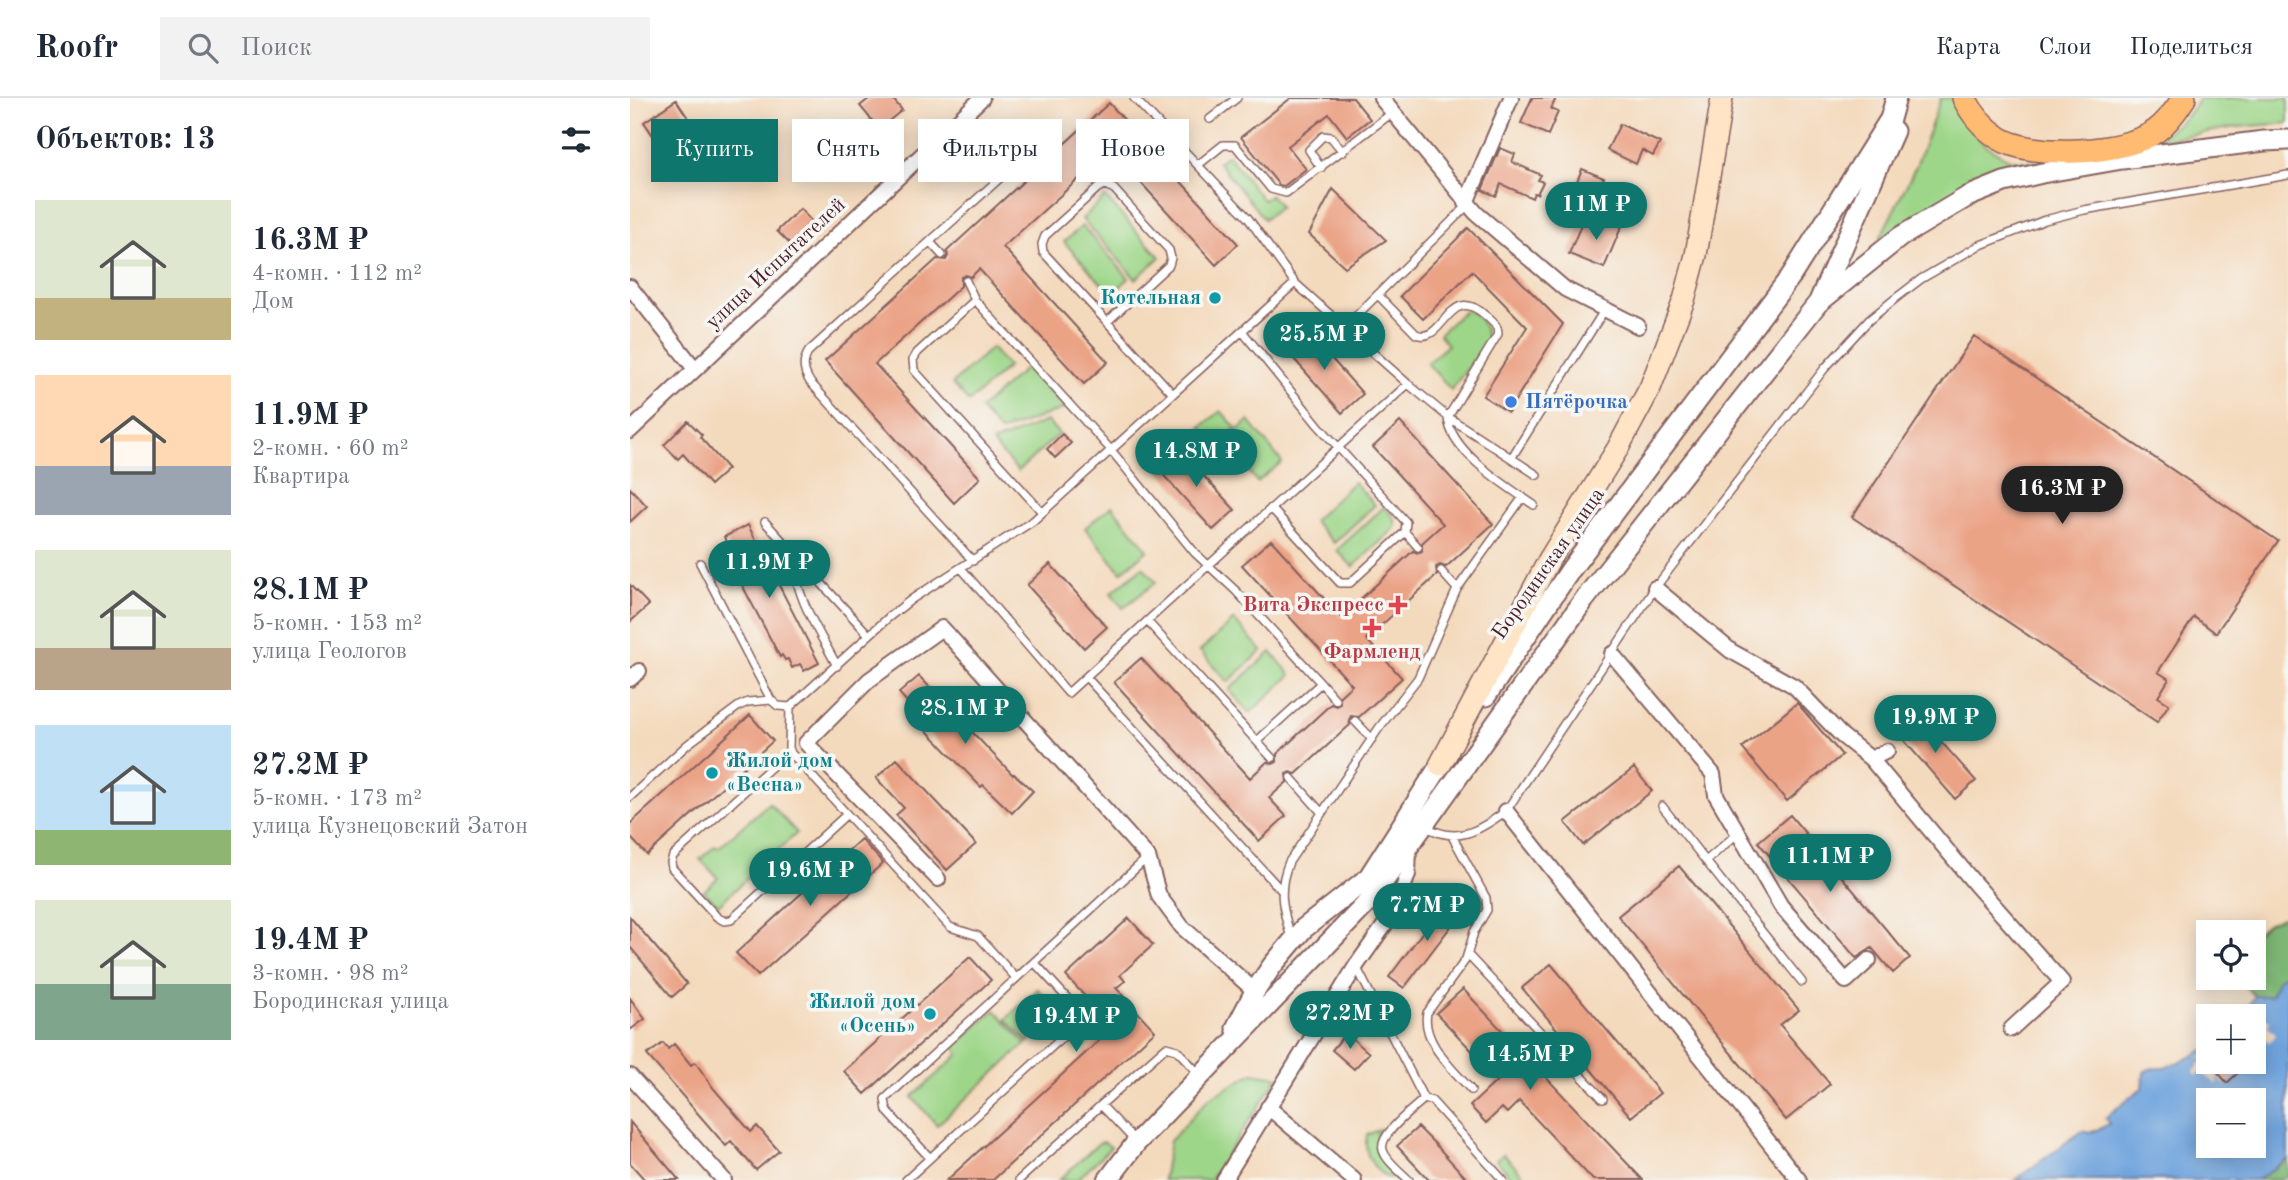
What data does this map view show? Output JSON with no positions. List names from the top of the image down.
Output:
{
  "streets": {
    "street": ["улица Испытателей", "Бородинская улица"]
  },
  "places": {
    "other": [
      "Котельная",
      "Пятёрочка",
      "Жилой дом «Весна»",
      "Жилой дом «Осень»"
    ],
    "health": ["Вита Экспресс", "Фармленд"]
  },
  "page": {
    "header": "Roofr",
    "search": "Поиск",
    "nav": ["Карта", "Слои", "Поделиться"],
    "heading": "Объектов: 13",
    "chip": [
      "Купить",
      "Снять",
      "Фильтры",
      "Новое"
    ],
    "list": [
      {
        "name": "16.3M ₽",
        "note": "4-комн. · 112 m² · Дом"
      },
      {
        "name": "11.9M ₽",
        "note": "2-комн. · 60 m² · Квартира"
      },
      {
        "name": "28.1M ₽",
        "note": "5-комн. · 153 m² · улица Геологов"
      },
      {
        "name": "27.2M ₽",
        "note": "5-комн. · 173 m² · улица Кузнецовский Затон"
      },
      {
        "name": "19.4M ₽",
        "note": "3-комн. · 98 m² · Бородинская улица"
      }
    ],
    "price": [
      "11M ₽",
      "25.5M ₽",
      "14.8M ₽",
      "16.3M ₽",
      "11.9M ₽",
      "28.1M ₽",
      "19.9M ₽",
      "11.1M ₽",
      "19.6M ₽",
      "7.7M ₽",
      "27.2M ₽",
      "19.4M ₽",
      "14.5M ₽"
    ],
    "map_buttons": ["+", "−"]
  }
}
